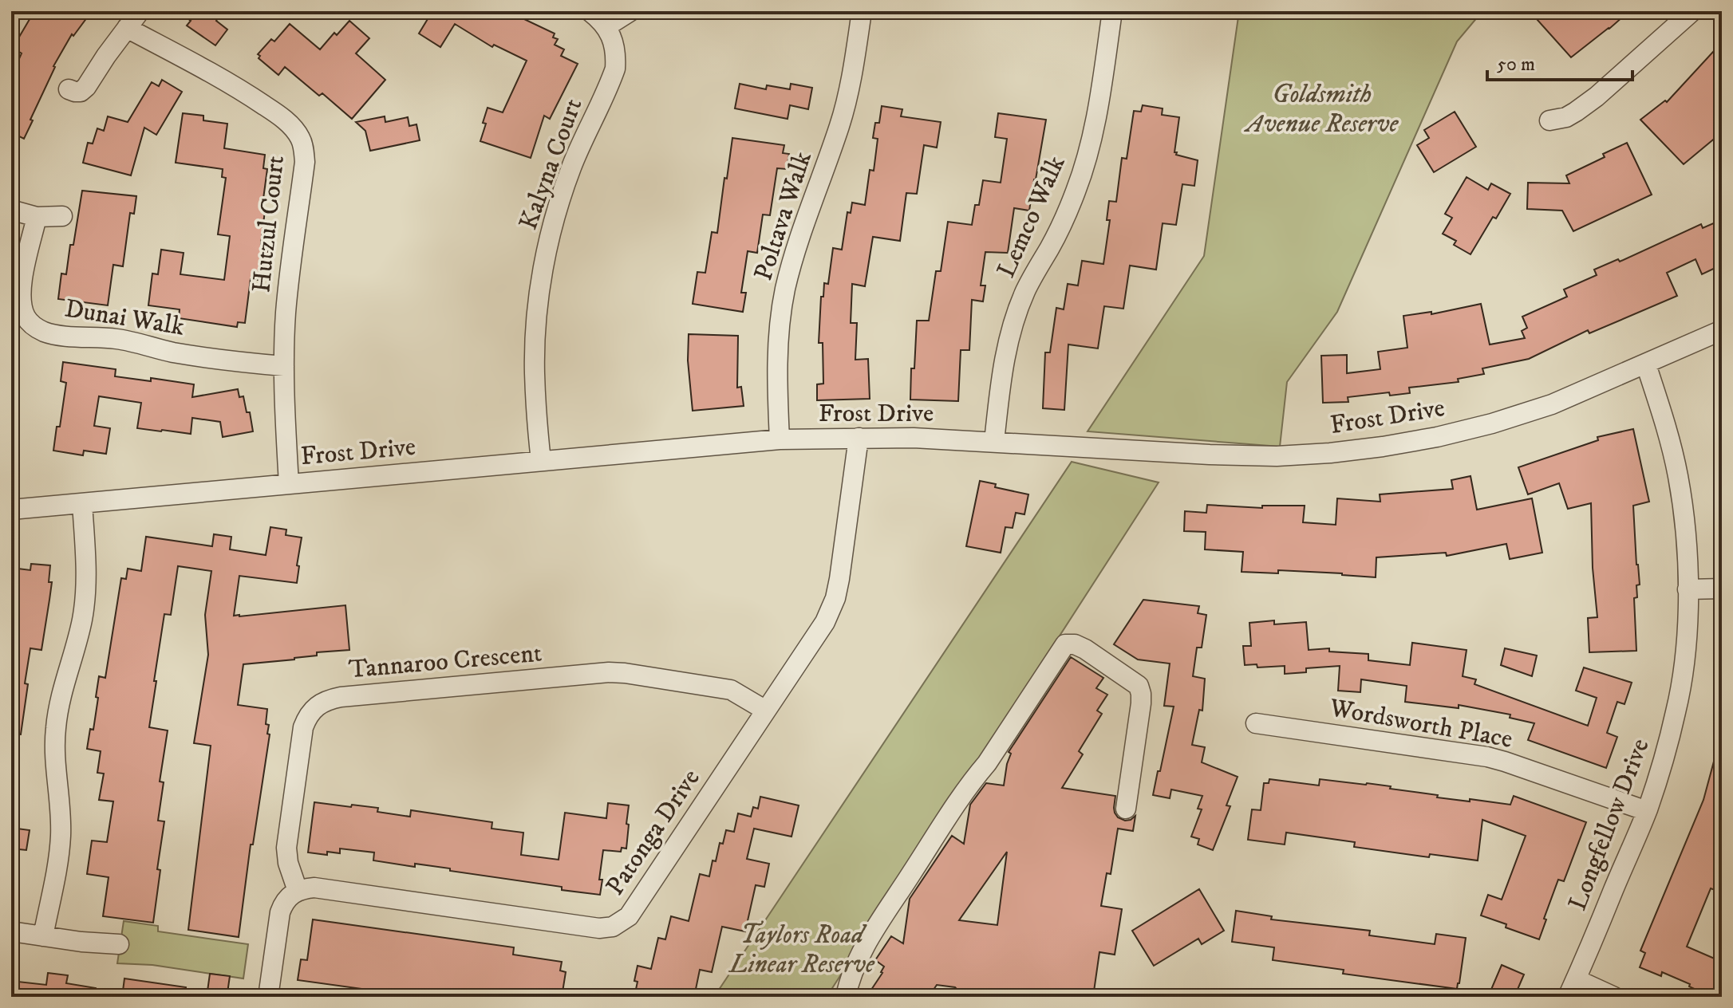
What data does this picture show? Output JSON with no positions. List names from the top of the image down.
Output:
{
  "streets": {
    "street": [
      "Kalyna Court",
      "Poltava Walk",
      "Lemco Walk",
      "Hutzul Court",
      "Dunai Walk",
      "Frost Drive",
      "Tannaroo Crescent",
      "Wordsworth Place",
      "Longfellow Drive",
      "Patonga Drive"
    ]
  },
  "crossings": [
    ["Kalyna Court", "Frost Drive"],
    ["Poltava Walk", "Frost Drive"],
    ["Lemco Walk", "Frost Drive"],
    ["Hutzul Court", "Dunai Walk"],
    ["Hutzul Court", "Frost Drive"],
    ["Frost Drive", "Longfellow Drive"],
    ["Frost Drive", "Patonga Drive"],
    ["Tannaroo Crescent", "Patonga Drive"],
    ["Wordsworth Place", "Longfellow Drive"]
  ],
  "parks": ["Goldsmith Avenue Reserve", "Taylors Road Linear Reserve"],
  "scale_bar": "50 m"
}
